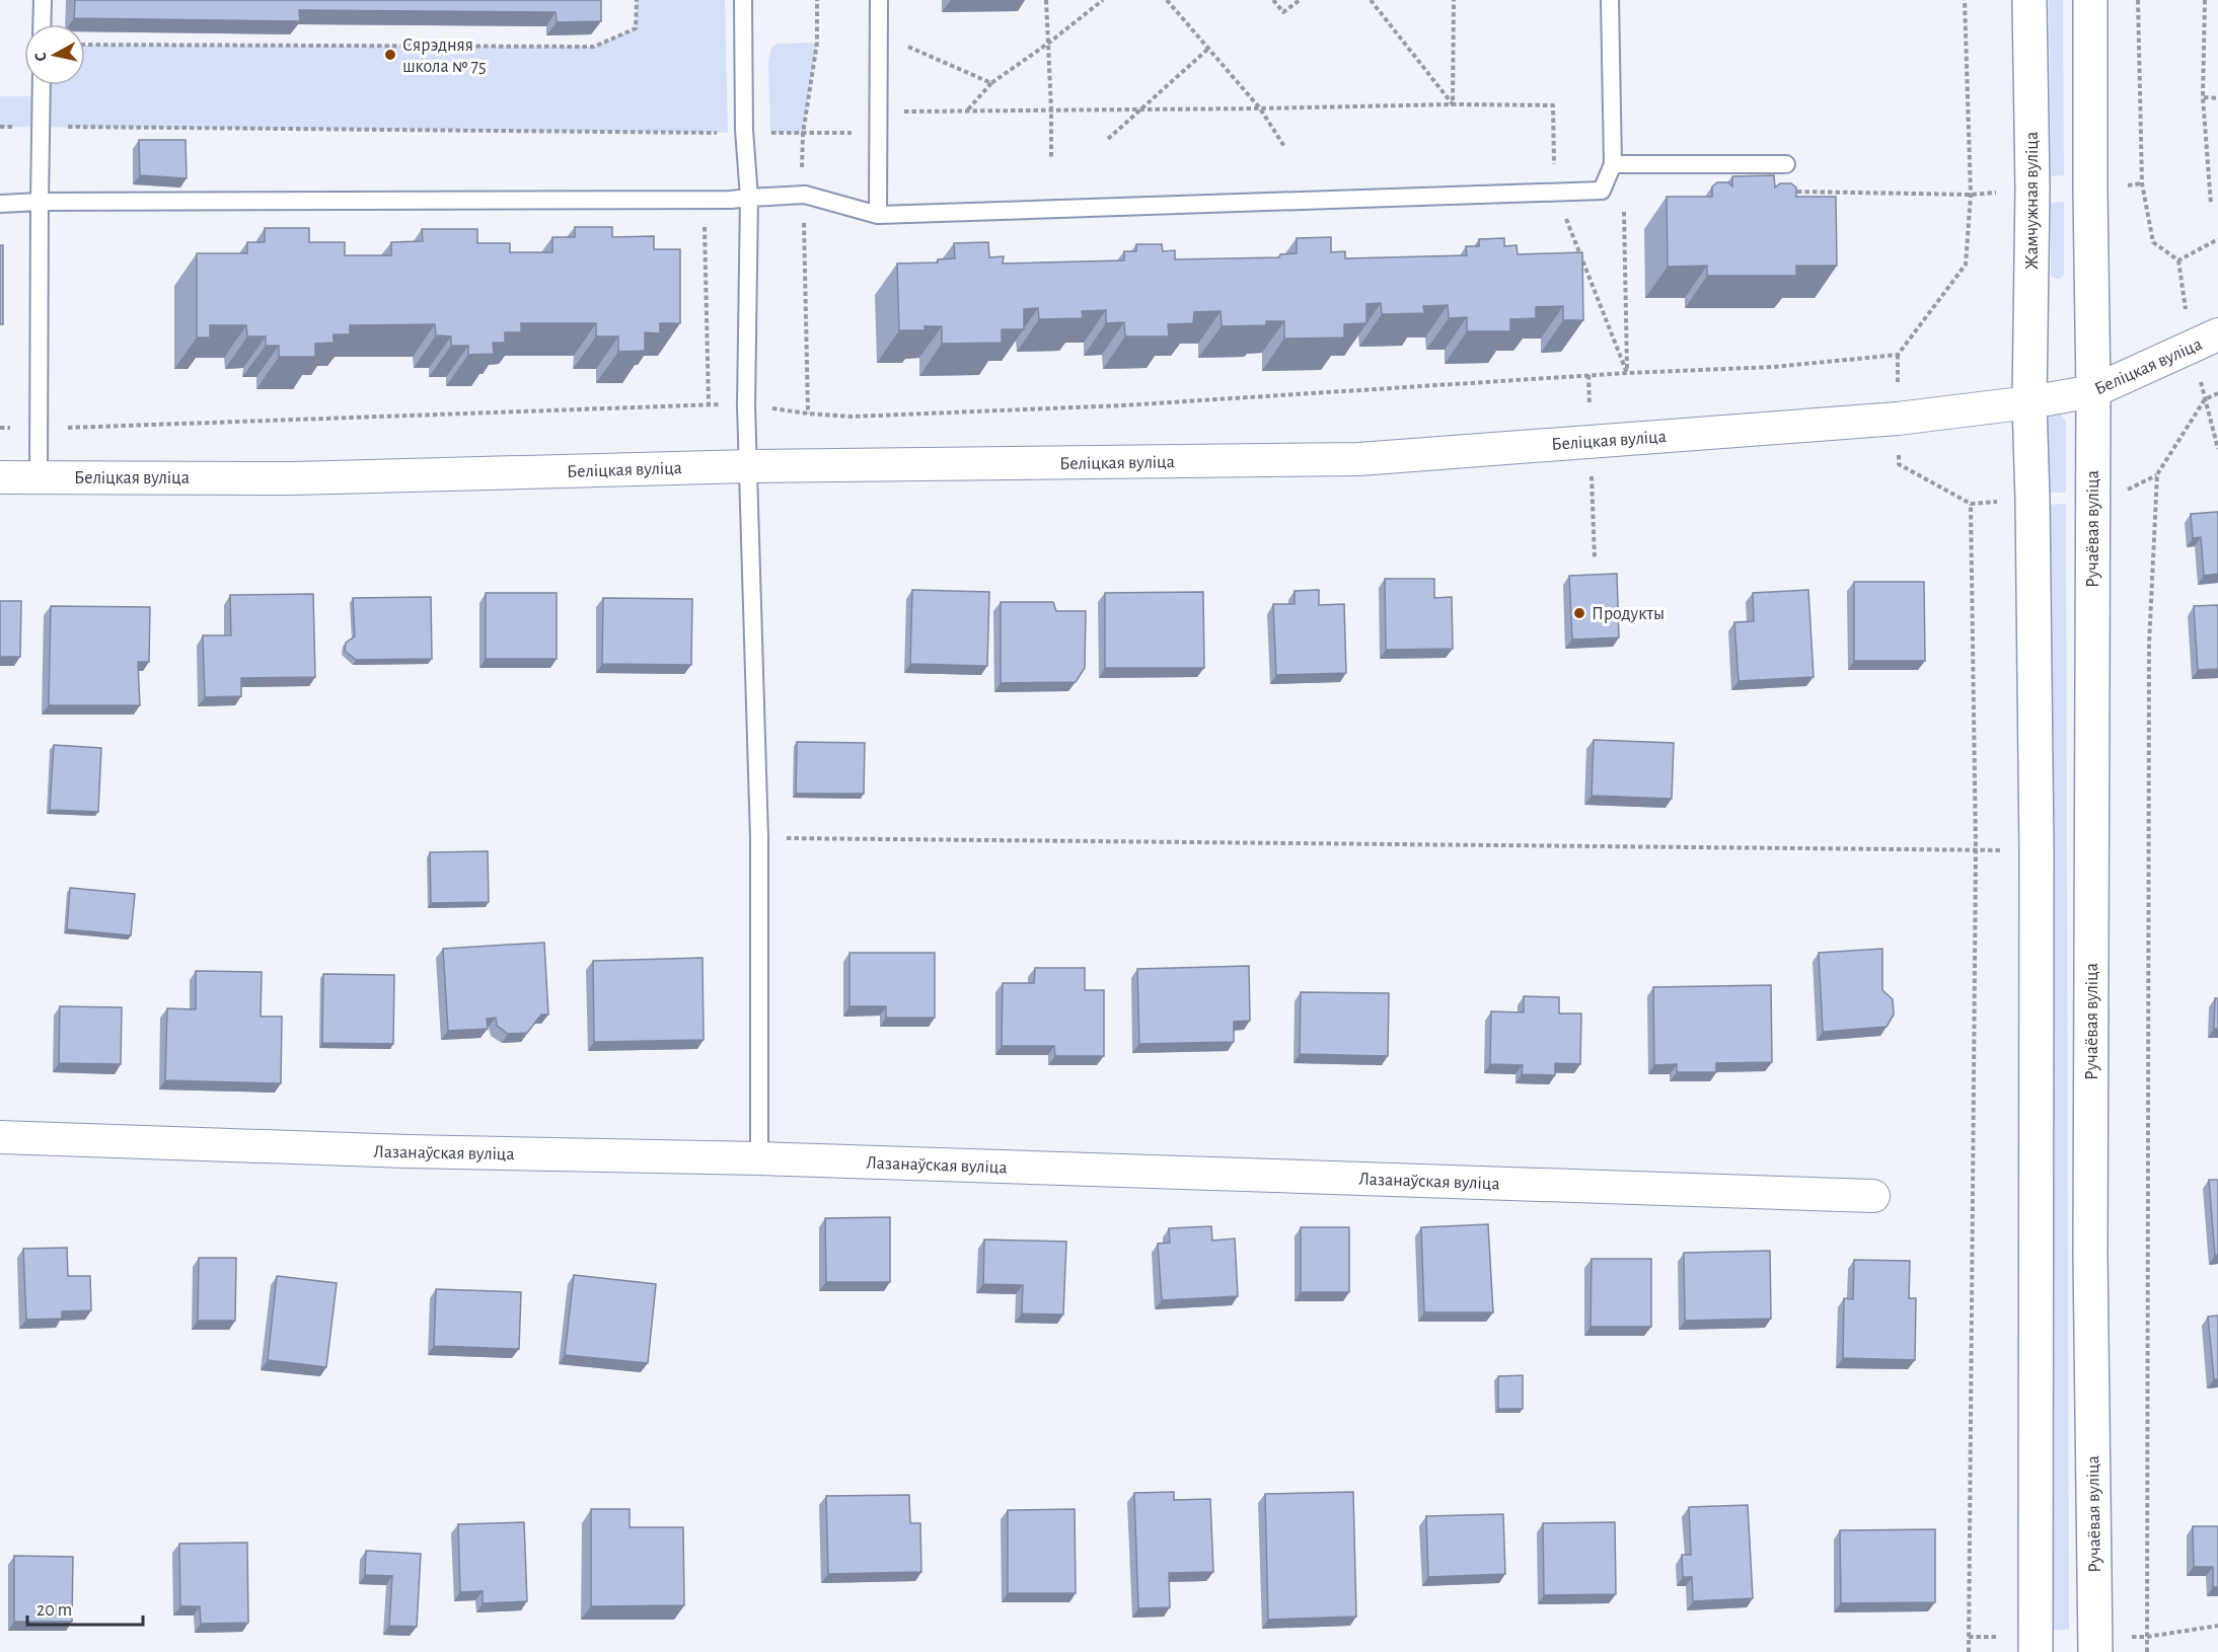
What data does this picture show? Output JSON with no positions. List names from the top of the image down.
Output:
{
  "streets": {
    "main road": ["Жамчужная вуліца", "Ручаёвая вуліца"],
    "street": ["Беліцкая вуліца", "Лазанаўская вуліца"]
  },
  "crossings": [
    ["Жамчужная вуліца", "Беліцкая вуліца"],
    ["Беліцкая вуліца", "Ручаёвая вуліца"]
  ],
  "places": ["Сярэдняя школа № 75", "Продукты"],
  "scale_bar": "20 m",
  "north": "left"
}
